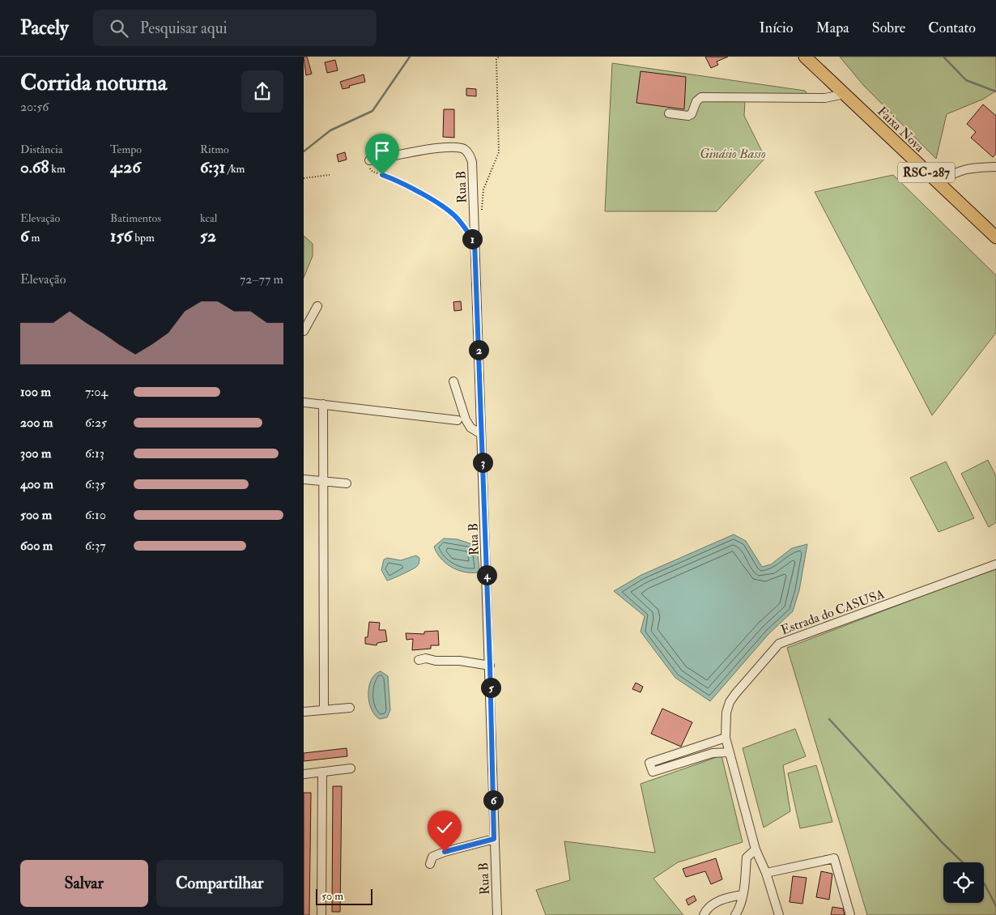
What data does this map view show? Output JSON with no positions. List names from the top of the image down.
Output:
{
  "streets": {
    "highway": ["Faixa Nova", "RSC-287"],
    "street": ["Rua B", "Estrada do CASUSA"]
  },
  "parks": ["Ginásio Basso"],
  "scale_bar": "50 m",
  "page": {
    "header": "Pacely",
    "search": "Pesquisar aqui",
    "nav": [
      "Início",
      "Mapa",
      "Sobre",
      "Contato"
    ],
    "heading": ["Corrida noturna", "20:56"],
    "stats": [
      ["Distância", "0.68 km"],
      ["Tempo", "4:26"],
      ["Ritmo", "6:31 /km"],
      ["Elevação", "6 m"],
      ["Batimentos", "156 bpm"],
      ["kcal", "52"]
    ],
    "pins": [
      "1",
      "2",
      "3",
      "4",
      "5",
      "6"
    ],
    "chart": ["Elevação", "72–77 m"],
    "list": [
      {
        "name": "100 m",
        "note": "7:04"
      },
      {
        "name": "200 m",
        "note": "6:25"
      },
      {
        "name": "300 m",
        "note": "6:13"
      },
      {
        "name": "400 m",
        "note": "6:35"
      },
      {
        "name": "500 m",
        "note": "6:10"
      },
      {
        "name": "600 m",
        "note": "6:37"
      }
    ],
    "buttons": ["Salvar", "Compartilhar"],
    "scale": "50 m"
  }
}
